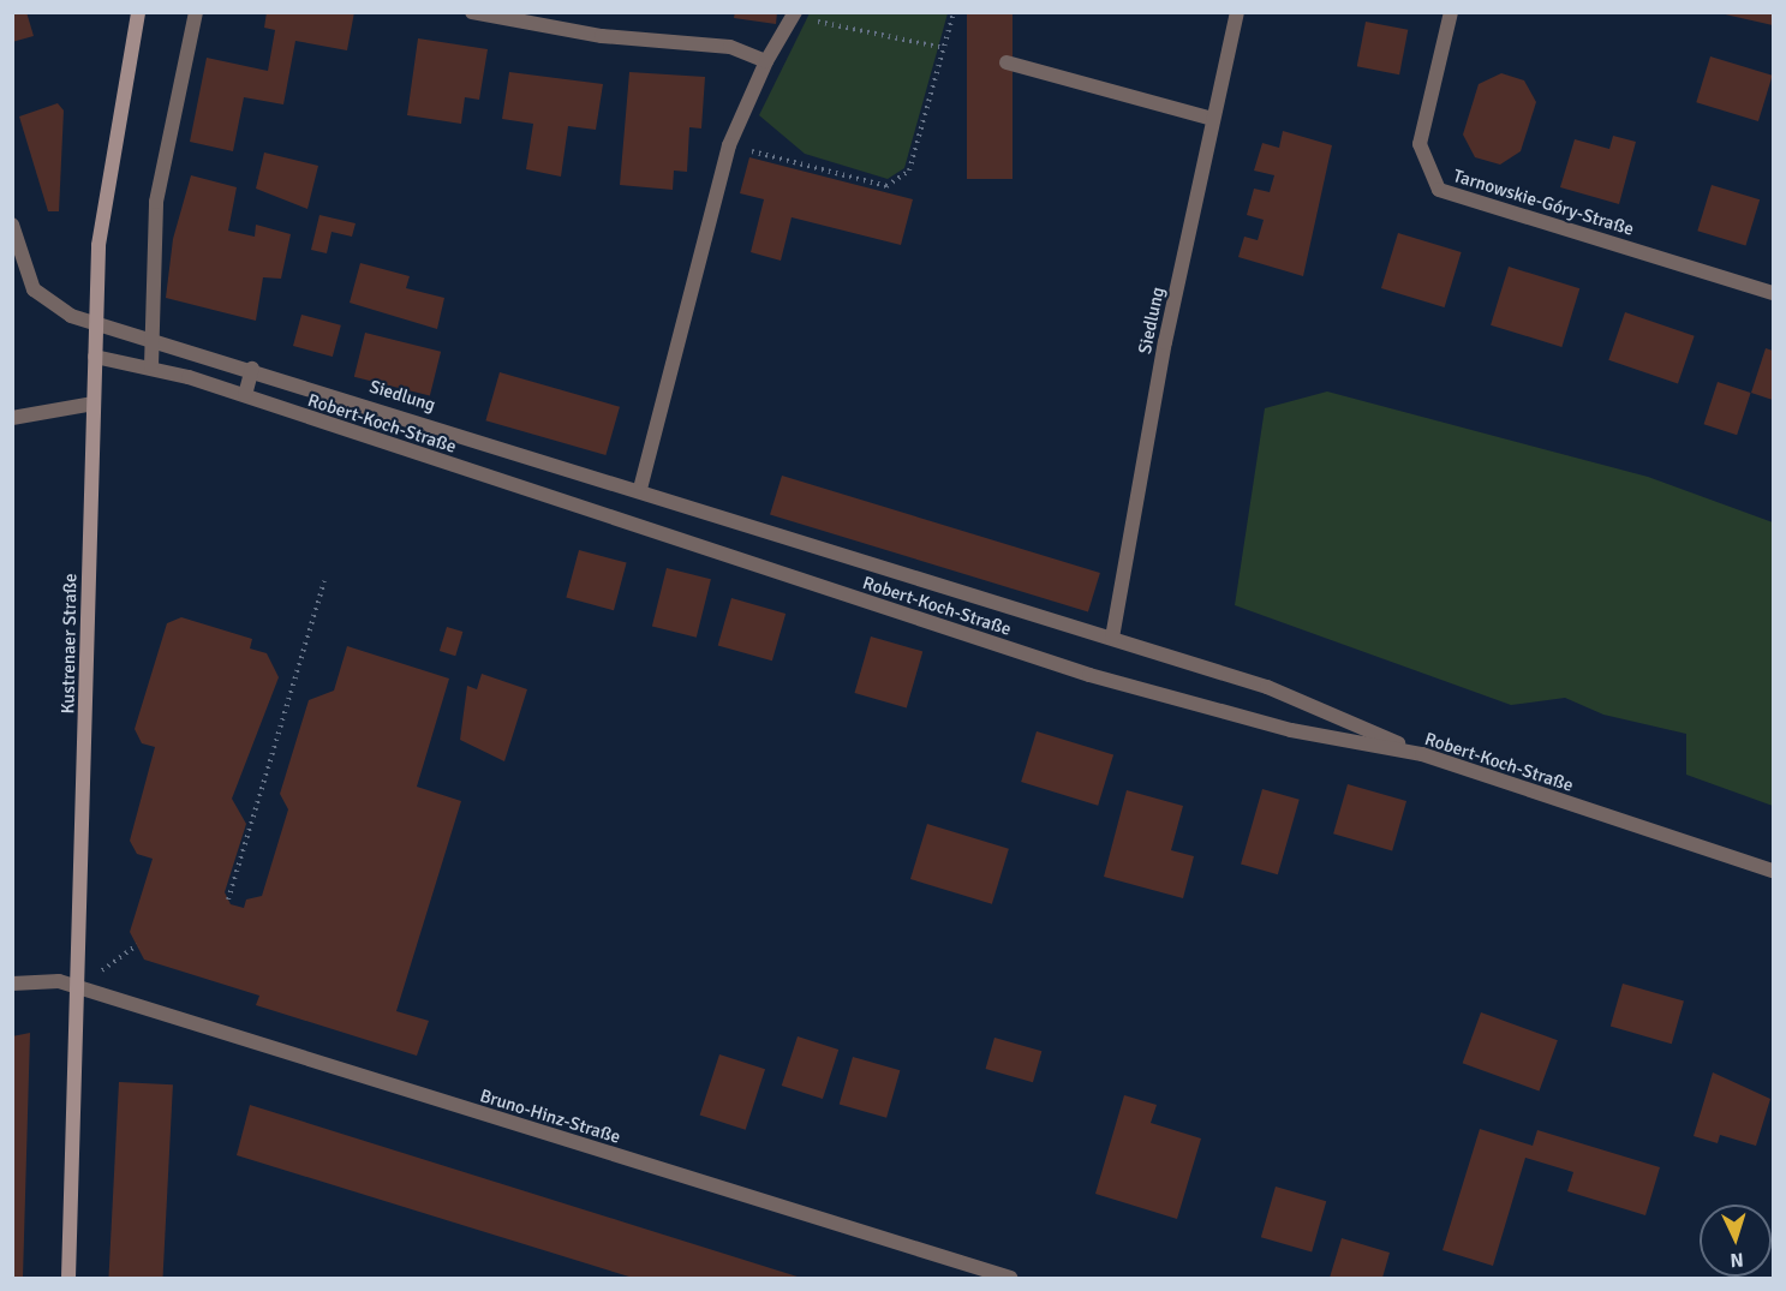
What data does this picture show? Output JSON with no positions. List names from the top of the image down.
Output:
{
  "streets": {
    "street": [
      "Tarnowskie-Góry-Straße",
      "Siedlung",
      "Robert-Koch-Straße",
      "Kustrenaer Straße",
      "Bruno-Hinz-Straße"
    ]
  },
  "crossings": [
    ["Siedlung", "Robert-Koch-Straße"],
    ["Siedlung", "Kustrenaer Straße"],
    ["Robert-Koch-Straße", "Kustrenaer Straße"],
    ["Kustrenaer Straße", "Bruno-Hinz-Straße"]
  ],
  "north": "bottom"
}
